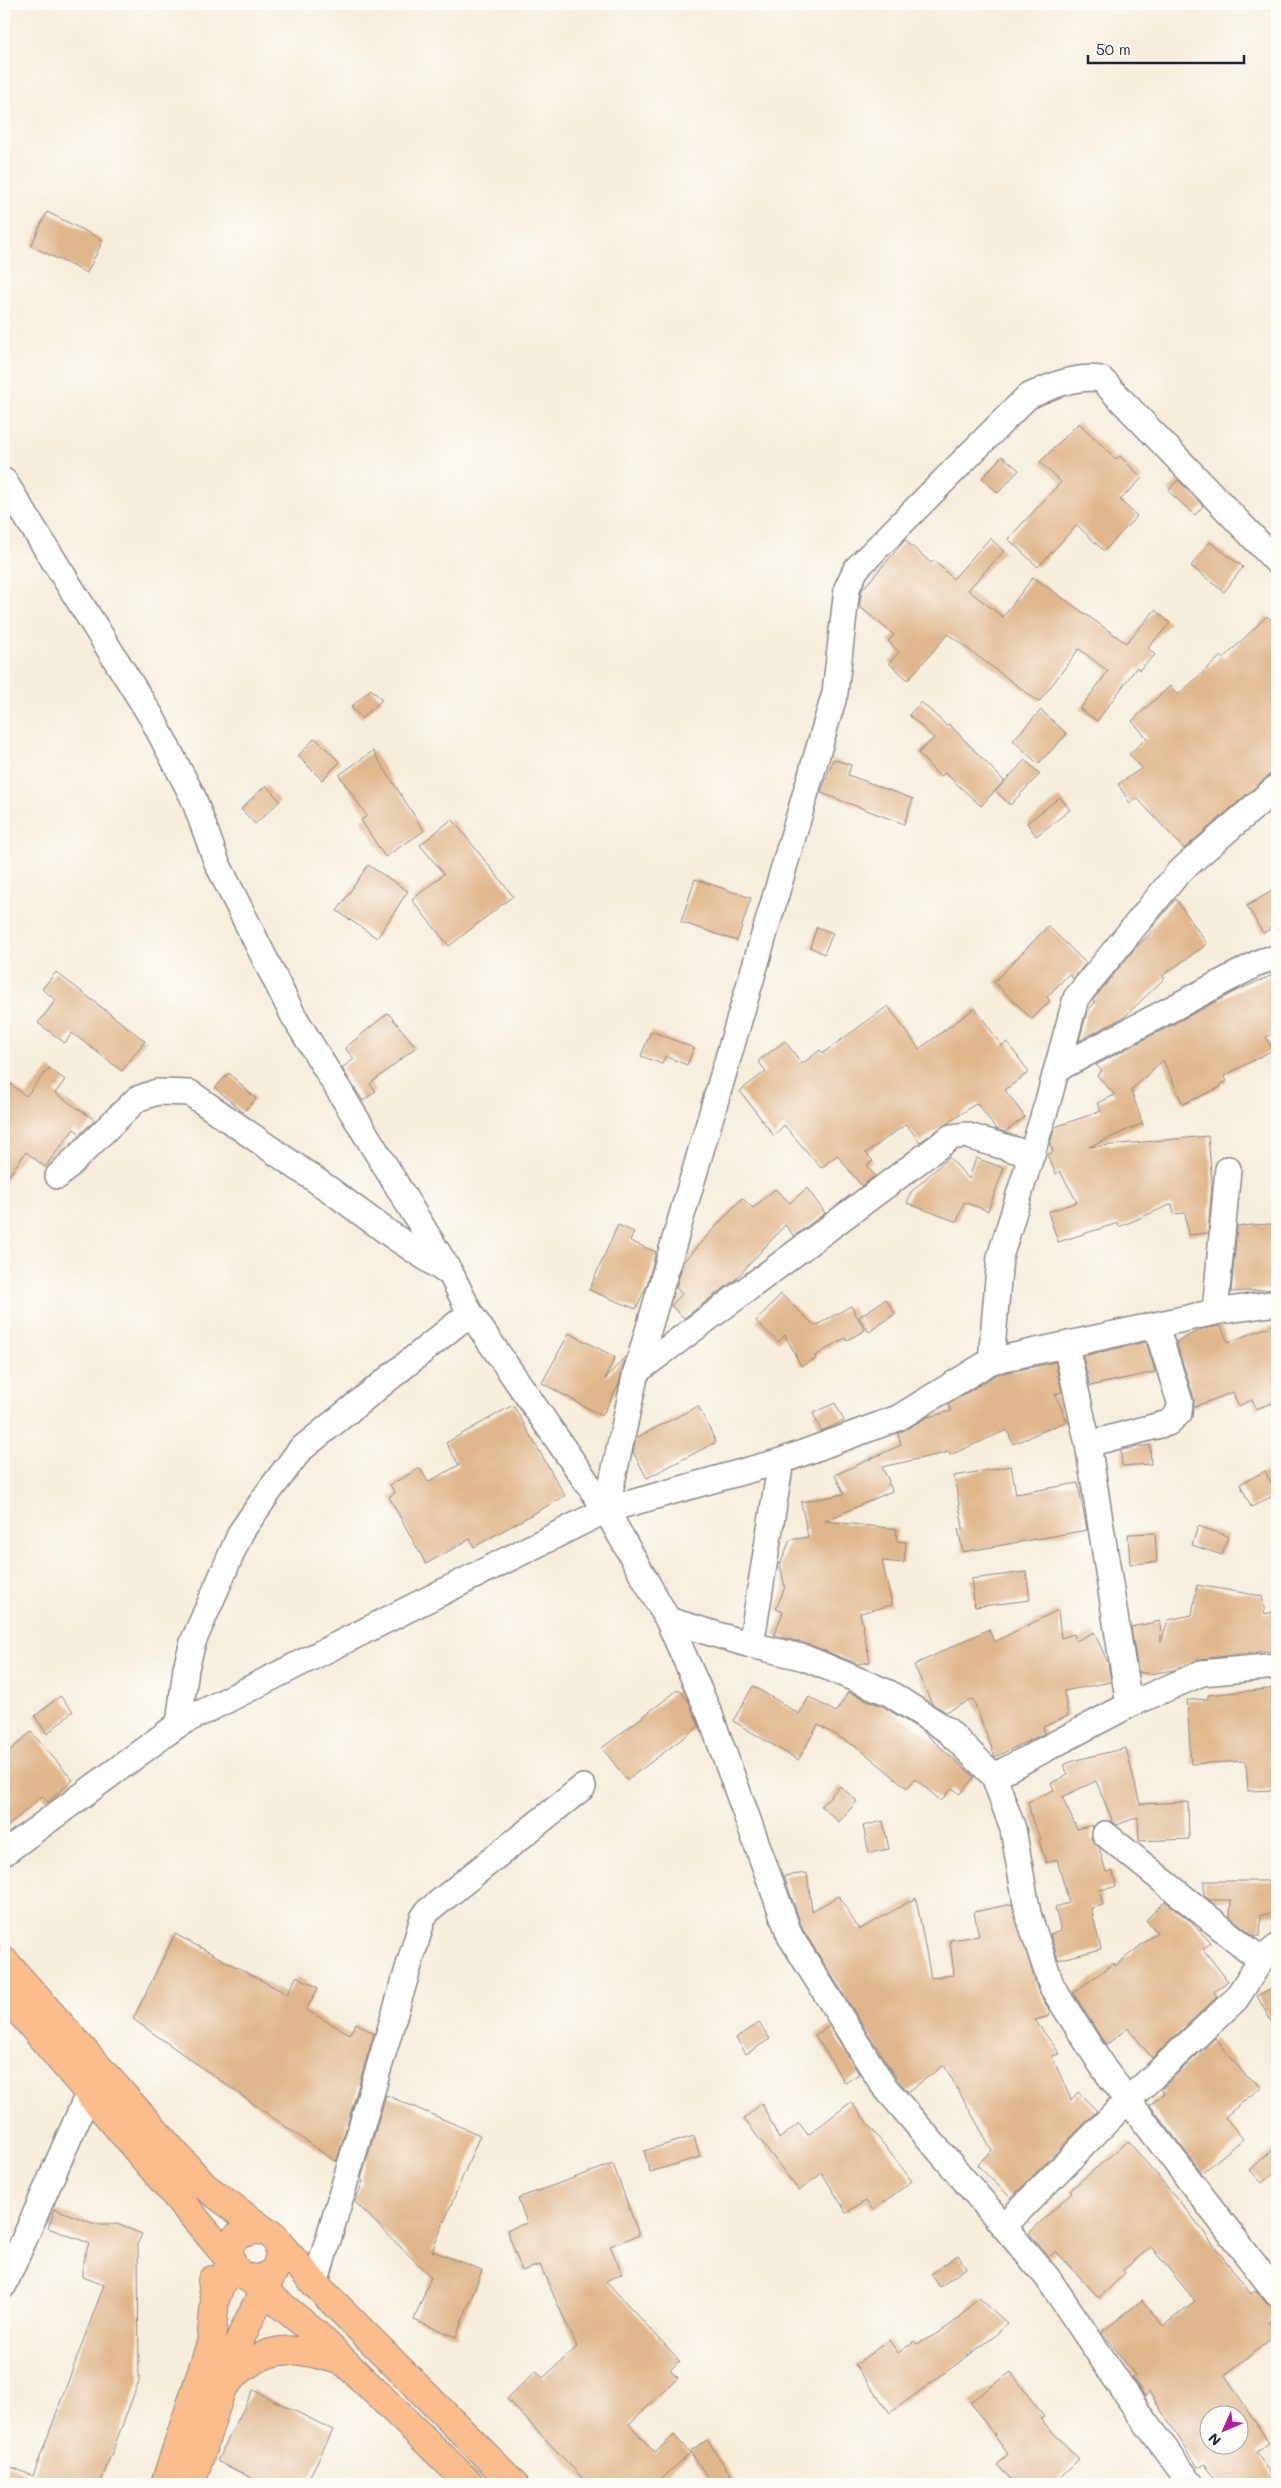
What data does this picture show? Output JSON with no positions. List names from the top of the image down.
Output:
{
  "scale_bar": "50 m",
  "north": "bottom left"
}
